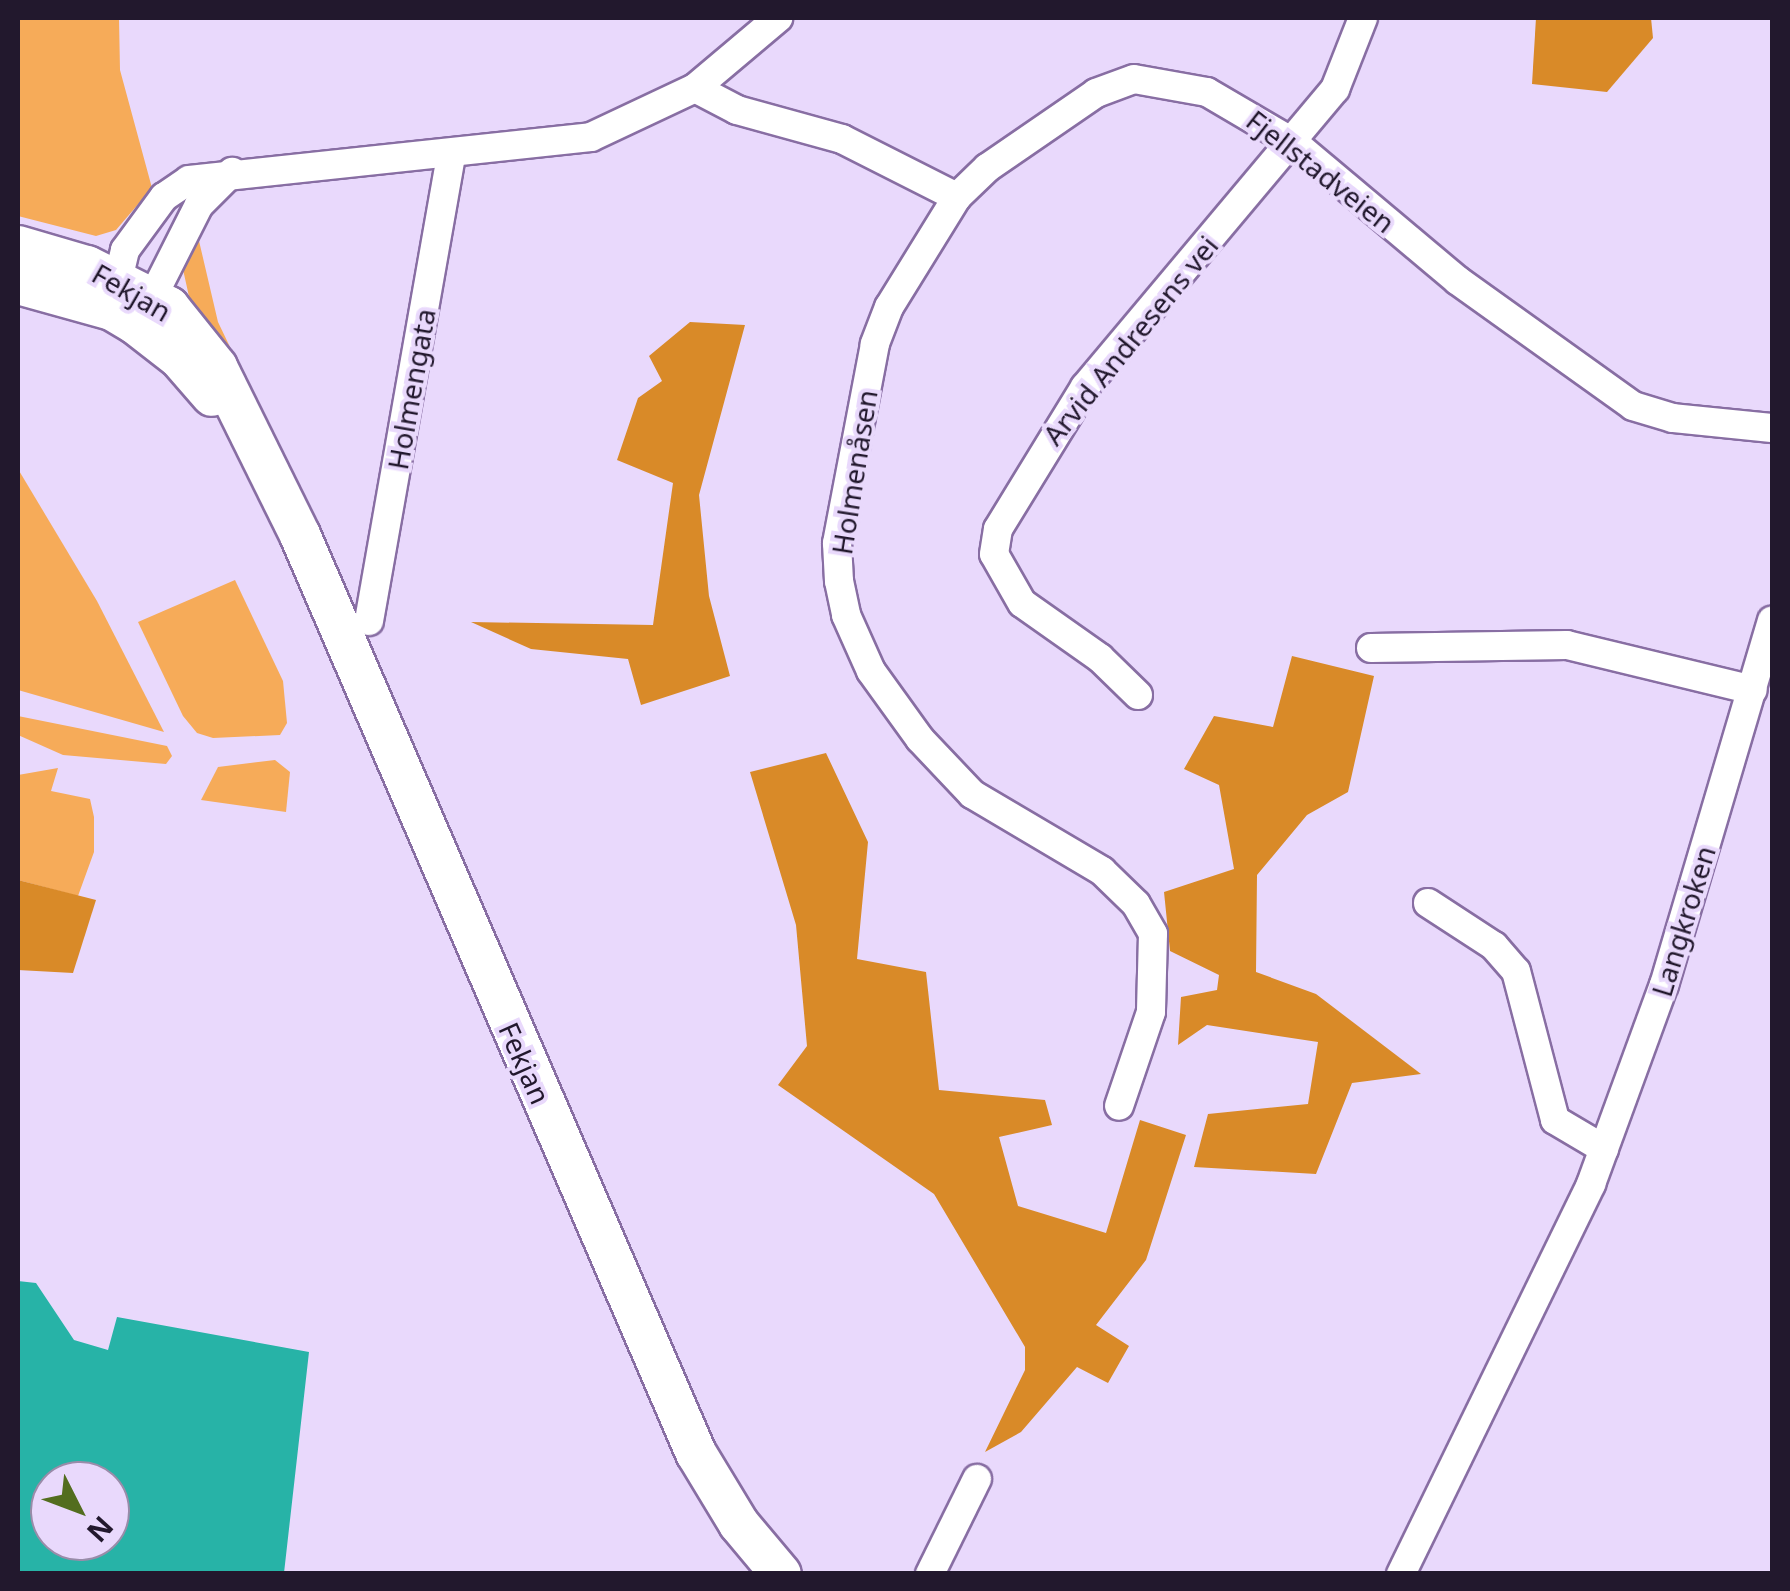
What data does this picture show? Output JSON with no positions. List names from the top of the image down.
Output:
{
  "streets": {
    "main road": ["Fekjan"],
    "street": [
      "Fjellstadveien",
      "Arvid Andresens vei",
      "Holmengata",
      "Holmenåsen",
      "Langkroken"
    ]
  },
  "crossings": [
    ["Fjellstadveien", "Arvid Andresens vei"],
    ["Fjellstadveien", "Holmenåsen"]
  ],
  "north": "bottom right"
}
